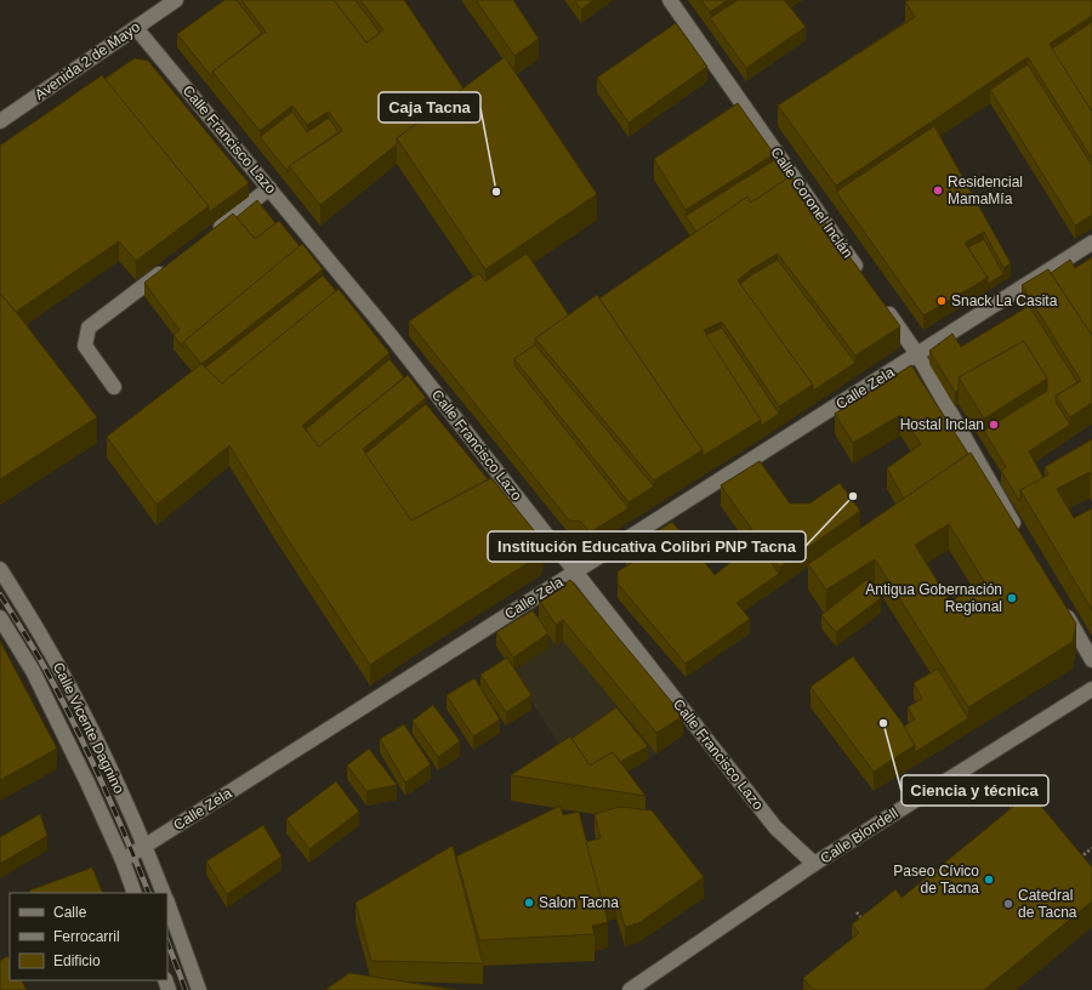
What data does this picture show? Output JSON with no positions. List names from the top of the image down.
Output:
{
  "streets": {
    "street": [
      "Avenida 2 de Mayo",
      "Calle Francisco Lazo",
      "Calle Coronel Inclán",
      "Calle Zela",
      "Calle Vicente Dagnino",
      "Calle Blondell"
    ]
  },
  "crossings": [
    ["Avenida 2 de Mayo", "Calle Francisco Lazo"],
    ["Calle Francisco Lazo", "Calle Zela"],
    ["Calle Francisco Lazo", "Calle Blondell"],
    ["Calle Zela", "Calle Vicente Dagnino"]
  ],
  "places": [
    "Residencial MamaMía",
    "Caja Tacna",
    "Snack La Casita",
    "Hostal Inclan",
    "Institución Educativa Colibri PNP Tacna",
    "Antigua Gobernación Regional",
    "Ciencia y técnica",
    "Paseo Cívico de Tacna",
    "Salon Tacna",
    "Catedral de Tacna"
  ],
  "legend": ["Calle", "Ferrocarril", "Edificio"]
}
